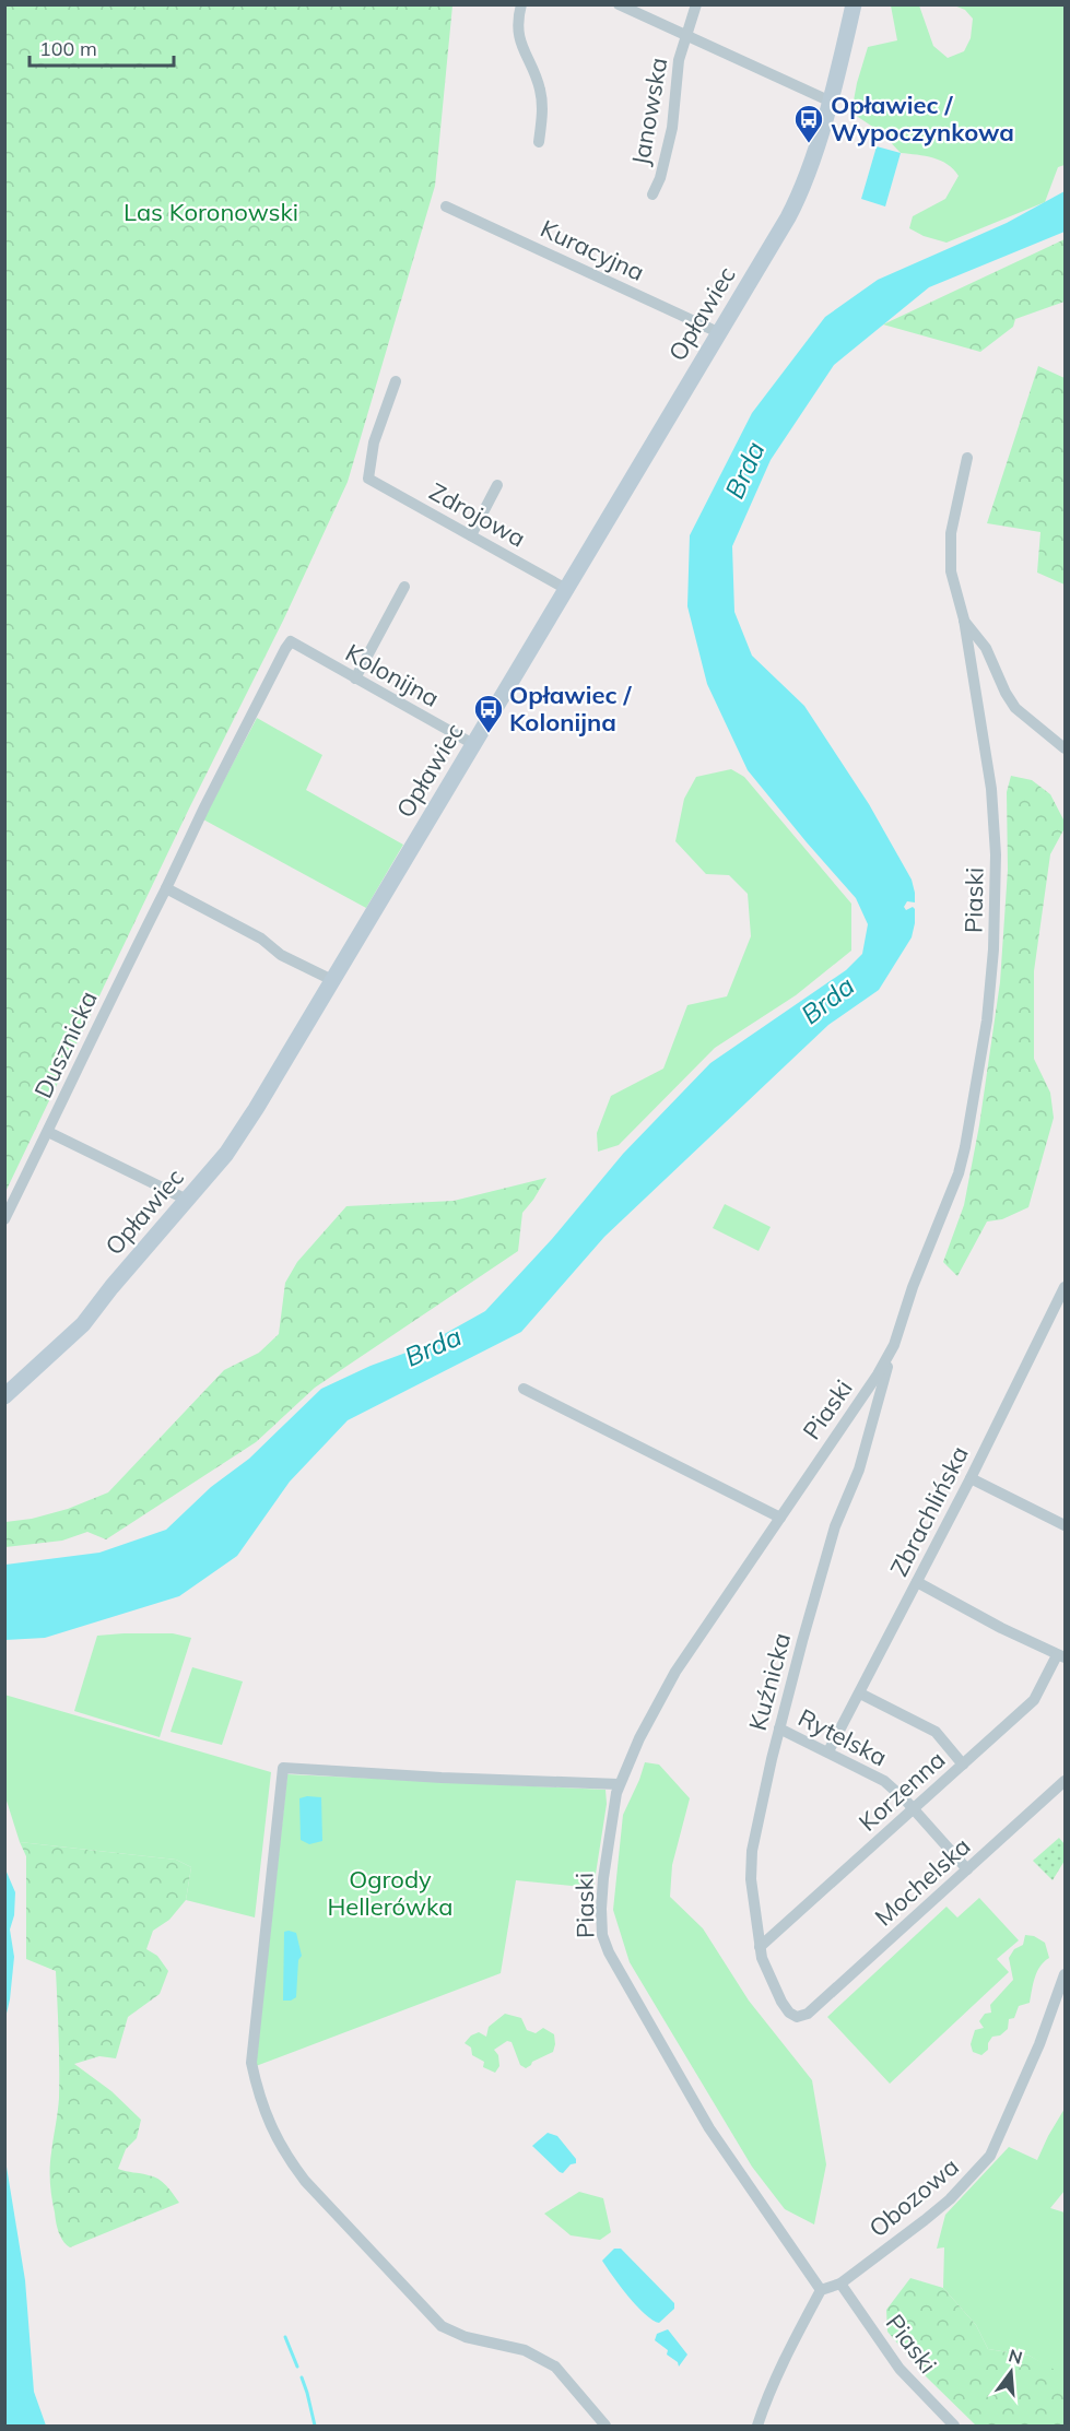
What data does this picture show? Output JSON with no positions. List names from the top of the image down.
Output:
{
  "streets": {
    "street": [
      "Janowska",
      "Kuracyjna",
      "Opławiec",
      "Zdrojowa",
      "Kolonijna",
      "Piaski",
      "Dusznicka",
      "Zbrachlińska",
      "Kuźnicka",
      "Rytelska",
      "Korzenna",
      "Mochelska",
      "Obozowa"
    ]
  },
  "crossings": [
    ["Kuracyjna", "Opławiec"],
    ["Opławiec", "Zdrojowa"],
    ["Opławiec", "Kolonijna"],
    ["Kolonijna", "Dusznicka"],
    ["Piaski", "Kuźnicka"],
    ["Piaski", "Obozowa"],
    ["Zbrachlińska", "Rytelska"],
    ["Kuźnicka", "Rytelska"],
    ["Kuźnicka", "Korzenna"],
    ["Kuźnicka", "Mochelska"],
    ["Rytelska", "Korzenna"],
    ["Rytelska", "Mochelska"]
  ],
  "water": ["Brda"],
  "parks": ["Las Koronowski", "Ogrody Hellerówka"],
  "places": {
    "bus stop": ["Opławiec / Wypoczynkowa", "Opławiec / Kolonijna"]
  },
  "scale_bar": "100 m",
  "north": "top"
}
